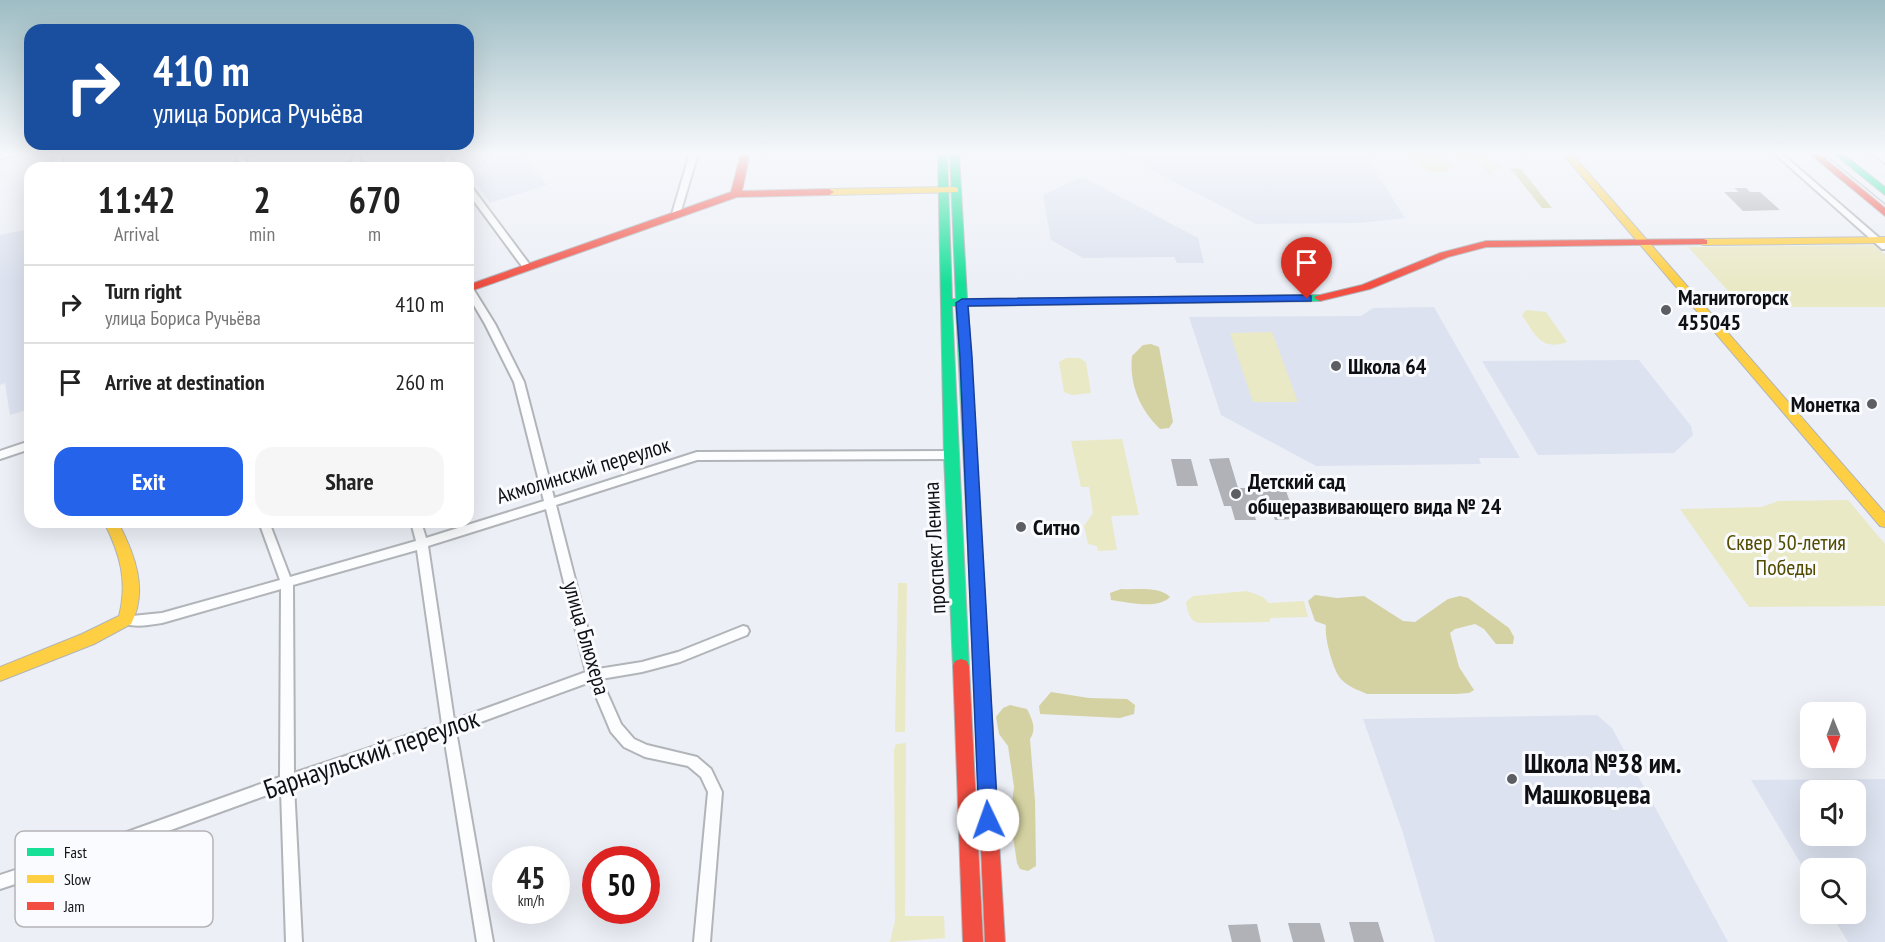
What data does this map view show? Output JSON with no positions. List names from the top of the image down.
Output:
{
  "streets": {
    "main road": ["Акмолинский переулок", "проспект Ленина"],
    "street": ["улица Блюхера", "Барнаульский переулок"]
  },
  "crossings": [
    ["Акмолинский переулок", "проспект Ленина"],
    ["Акмолинский переулок", "улица Блюхера"],
    ["улица Блюхера", "Барнаульский переулок"]
  ],
  "parks": ["Сквер 50-летия Победы"],
  "places": [
    "Магнитогорск 455045",
    "Школа 64",
    "Монетка",
    "Детский сад общеразвивающего вида № 24",
    "Ситно",
    "Школа №38 им. Машковцева"
  ],
  "legend": ["Fast", "Slow", "Jam"],
  "north": "bottom",
  "page": {
    "turn": ["410 m", "улица Бориса Ручьёва"],
    "eta": [
      "11:42",
      "Arrival",
      "2",
      "min",
      "670",
      "m"
    ],
    "list": [
      {
        "name": "Turn right",
        "note": "улица Бориса Ручьёва",
        "value": "410 m"
      },
      {
        "name": "Arrive at destination",
        "value": "260 m"
      }
    ],
    "buttons": ["Exit", "Share"],
    "speed": "45 km/h",
    "limit": "50"
  }
}
